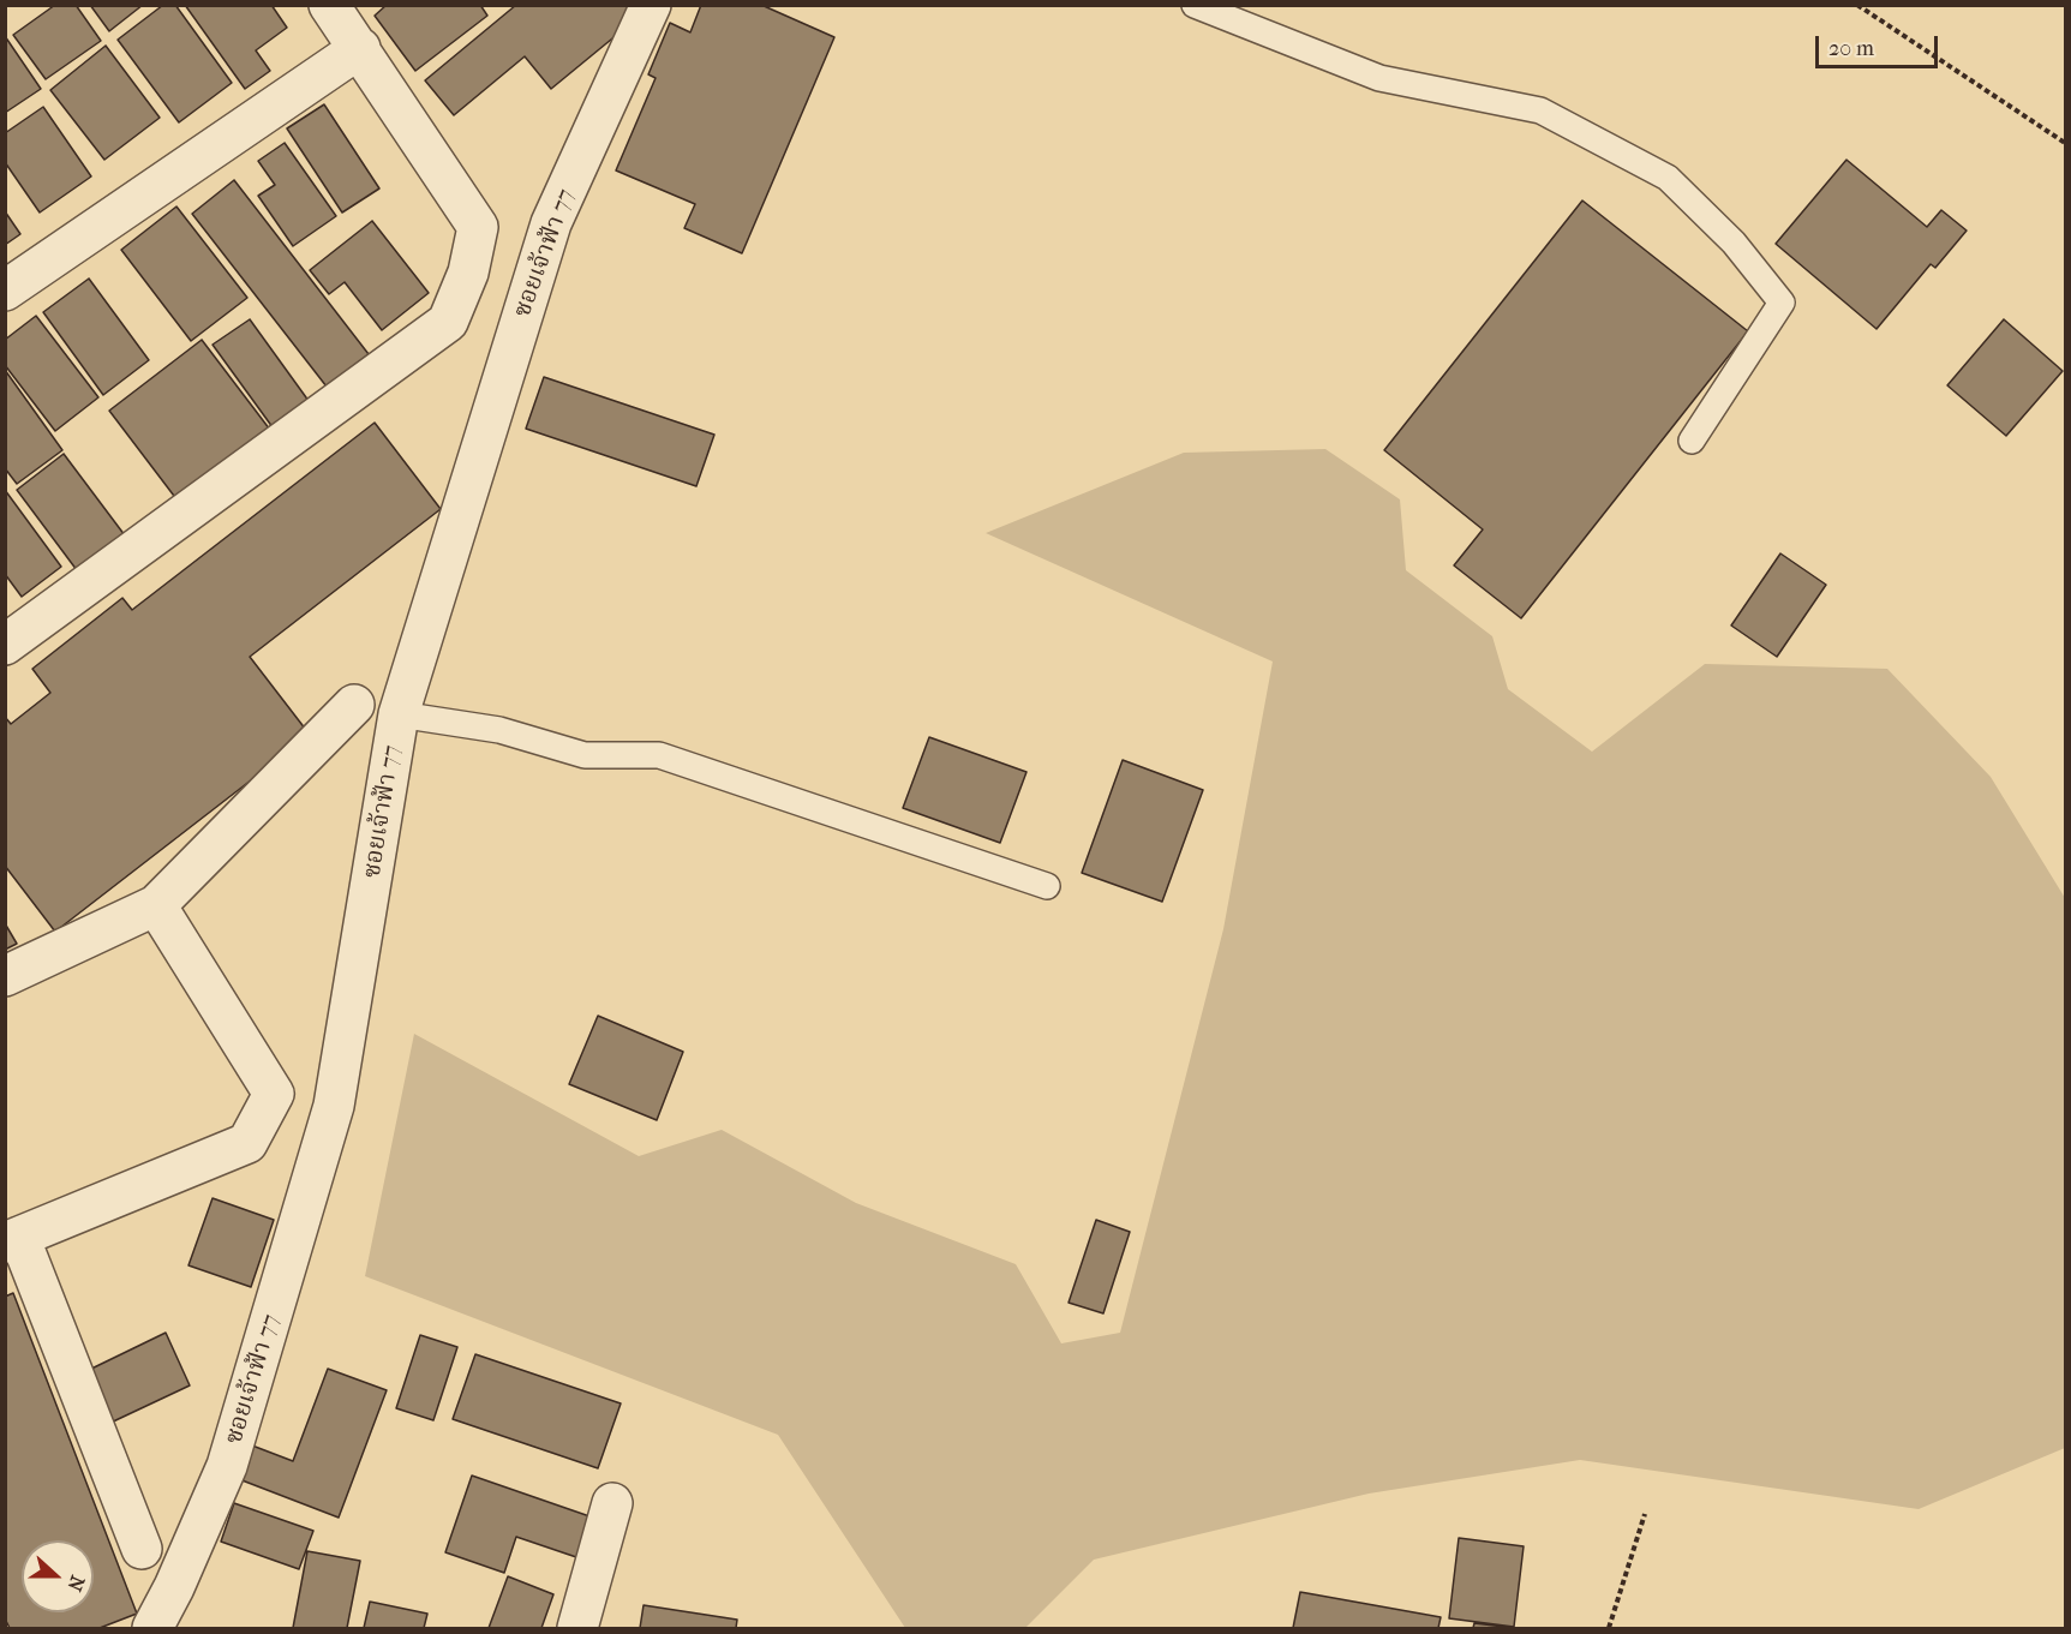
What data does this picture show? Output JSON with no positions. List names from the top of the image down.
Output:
{
  "streets": {
    "street": ["ซอยเจ้าฟ้า 77"]
  },
  "scale_bar": "20 m",
  "north": "right"
}
